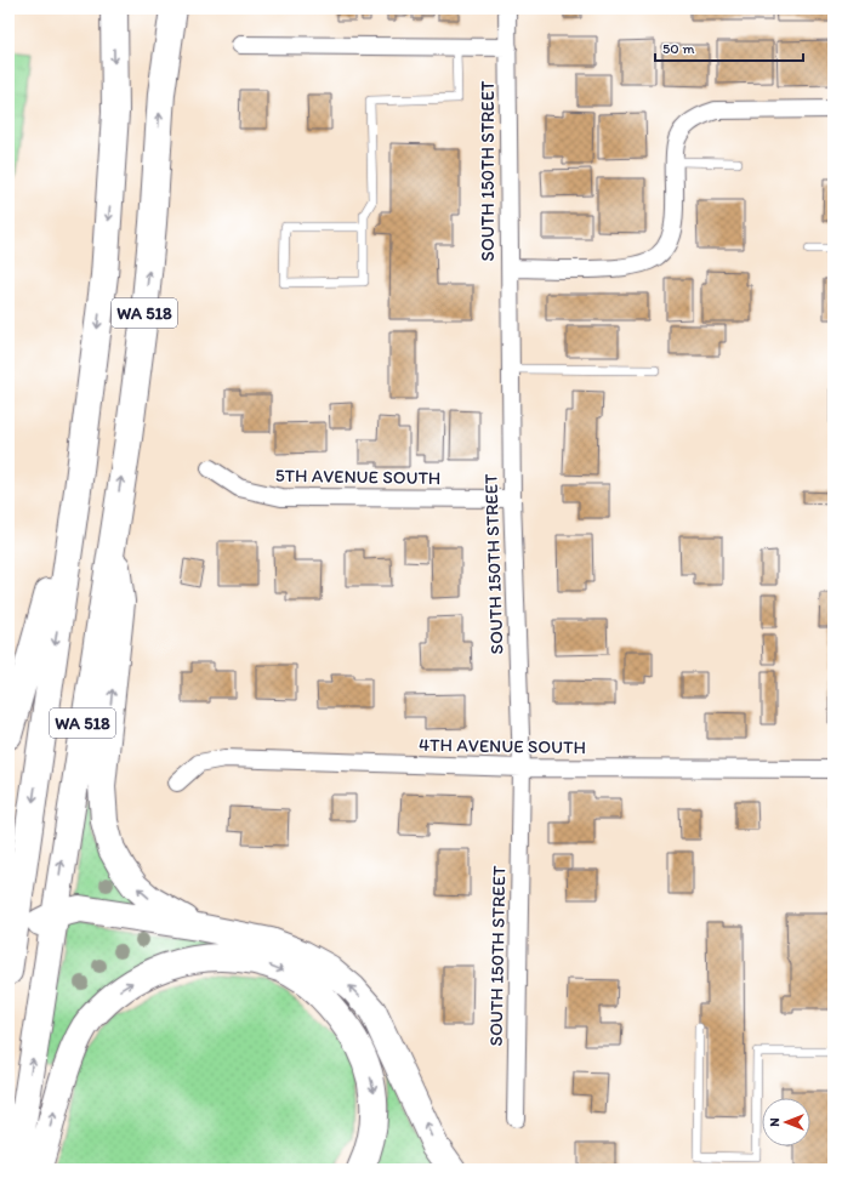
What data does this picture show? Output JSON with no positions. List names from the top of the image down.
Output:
{
  "streets": {
    "highway": ["WA 518"],
    "street": ["SOUTH 150TH STREET", "5TH AVENUE SOUTH", "4TH AVENUE SOUTH"]
  },
  "crossings": [
    ["SOUTH 150TH STREET", "5TH AVENUE SOUTH"],
    ["SOUTH 150TH STREET", "4TH AVENUE SOUTH"]
  ],
  "scale_bar": "50 m",
  "north": "left"
}
